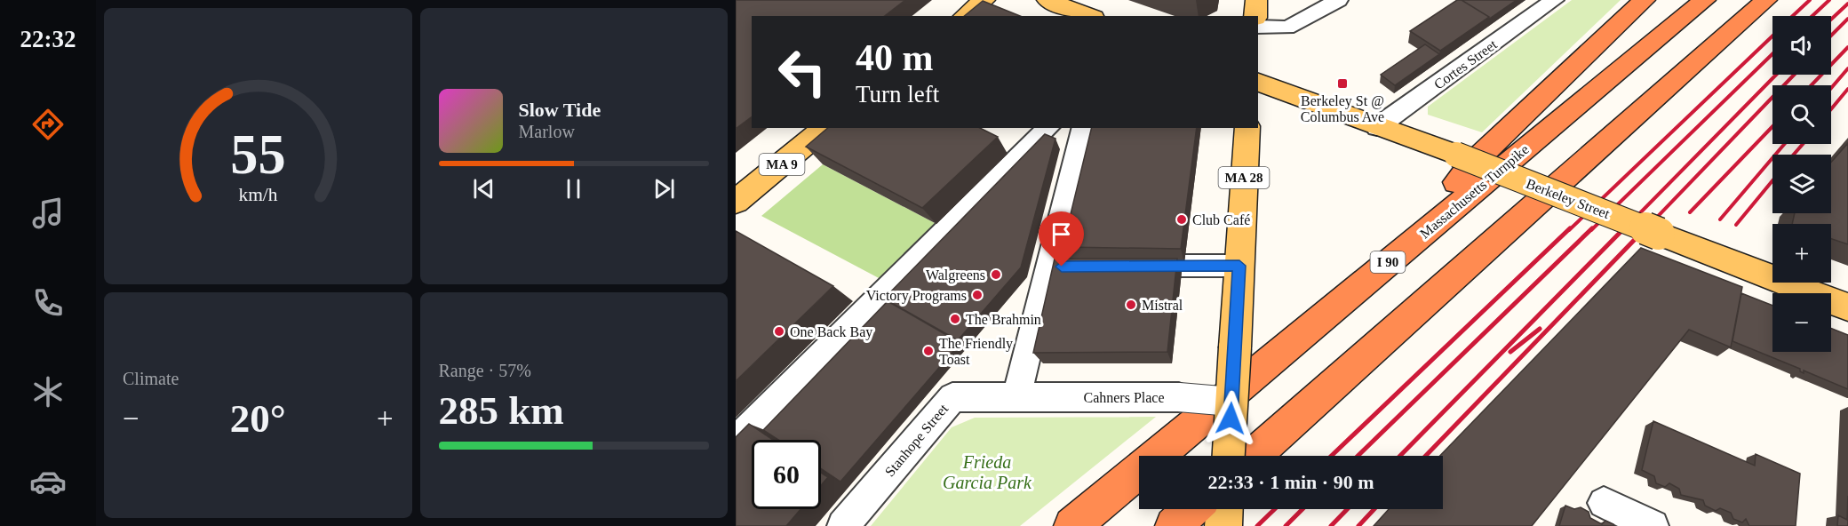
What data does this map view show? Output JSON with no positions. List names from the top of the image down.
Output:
{
  "streets": {
    "highway": ["Massachusetts Turnpike", "I 90"],
    "main road": ["MA 9", "MA 28", "Berkeley Street"],
    "street": ["Cortes Street", "Cahners Place", "Stanhope Street"]
  },
  "crossings": [
    ["Cortes Street", "Berkeley Street"],
    ["MA 28", "Cahners Place"],
    ["Cahners Place", "Stanhope Street"]
  ],
  "parks": ["Frieda Garcia Park"],
  "places": {
    "transit": ["Berkeley St @ Columbus Ave"],
    "other": [
      "Club Café",
      "Walgreens",
      "Victory Programs",
      "Mistral",
      "The Brahmin",
      "One Back Bay",
      "The Friendly Toast"
    ]
  },
  "page": {
    "tabs": "22:32",
    "map_buttons": ["+", "−"],
    "turn": ["40 m", "Turn left"],
    "song": ["Slow Tide", "Marlow"],
    "tile": [
      "Climate",
      ["Range · 57%", "285 km"]
    ],
    "heat": ["−", "20°", "+"],
    "limit": "60",
    "trip": "22:33 · 1 min · 90 m",
    "gauge": ["55", "km/h"]
  }
}
